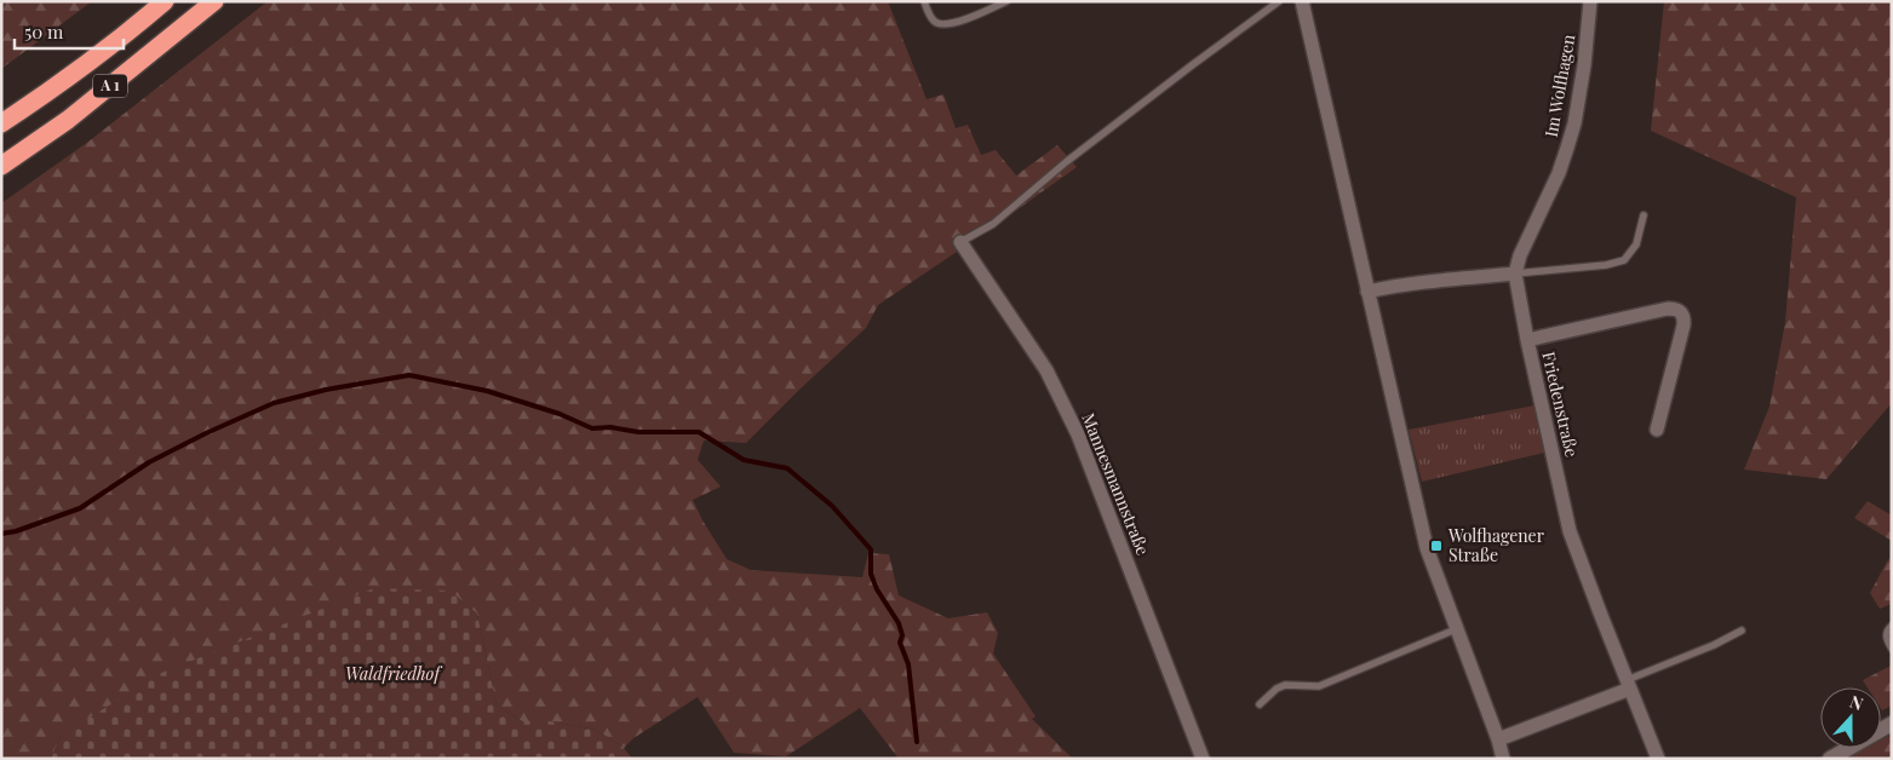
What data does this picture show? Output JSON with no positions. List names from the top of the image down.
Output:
{
  "streets": {
    "highway": ["A 1"],
    "street": ["Im Wolfhagen", "Friedenstraße", "Mannesmannstraße"]
  },
  "crossings": [
    ["Im Wolfhagen", "Friedenstraße"]
  ],
  "parks": ["Waldfriedhof"],
  "places": {
    "transit": ["Wolfhagener Straße"]
  },
  "scale_bar": "50 m",
  "north": "top"
}
